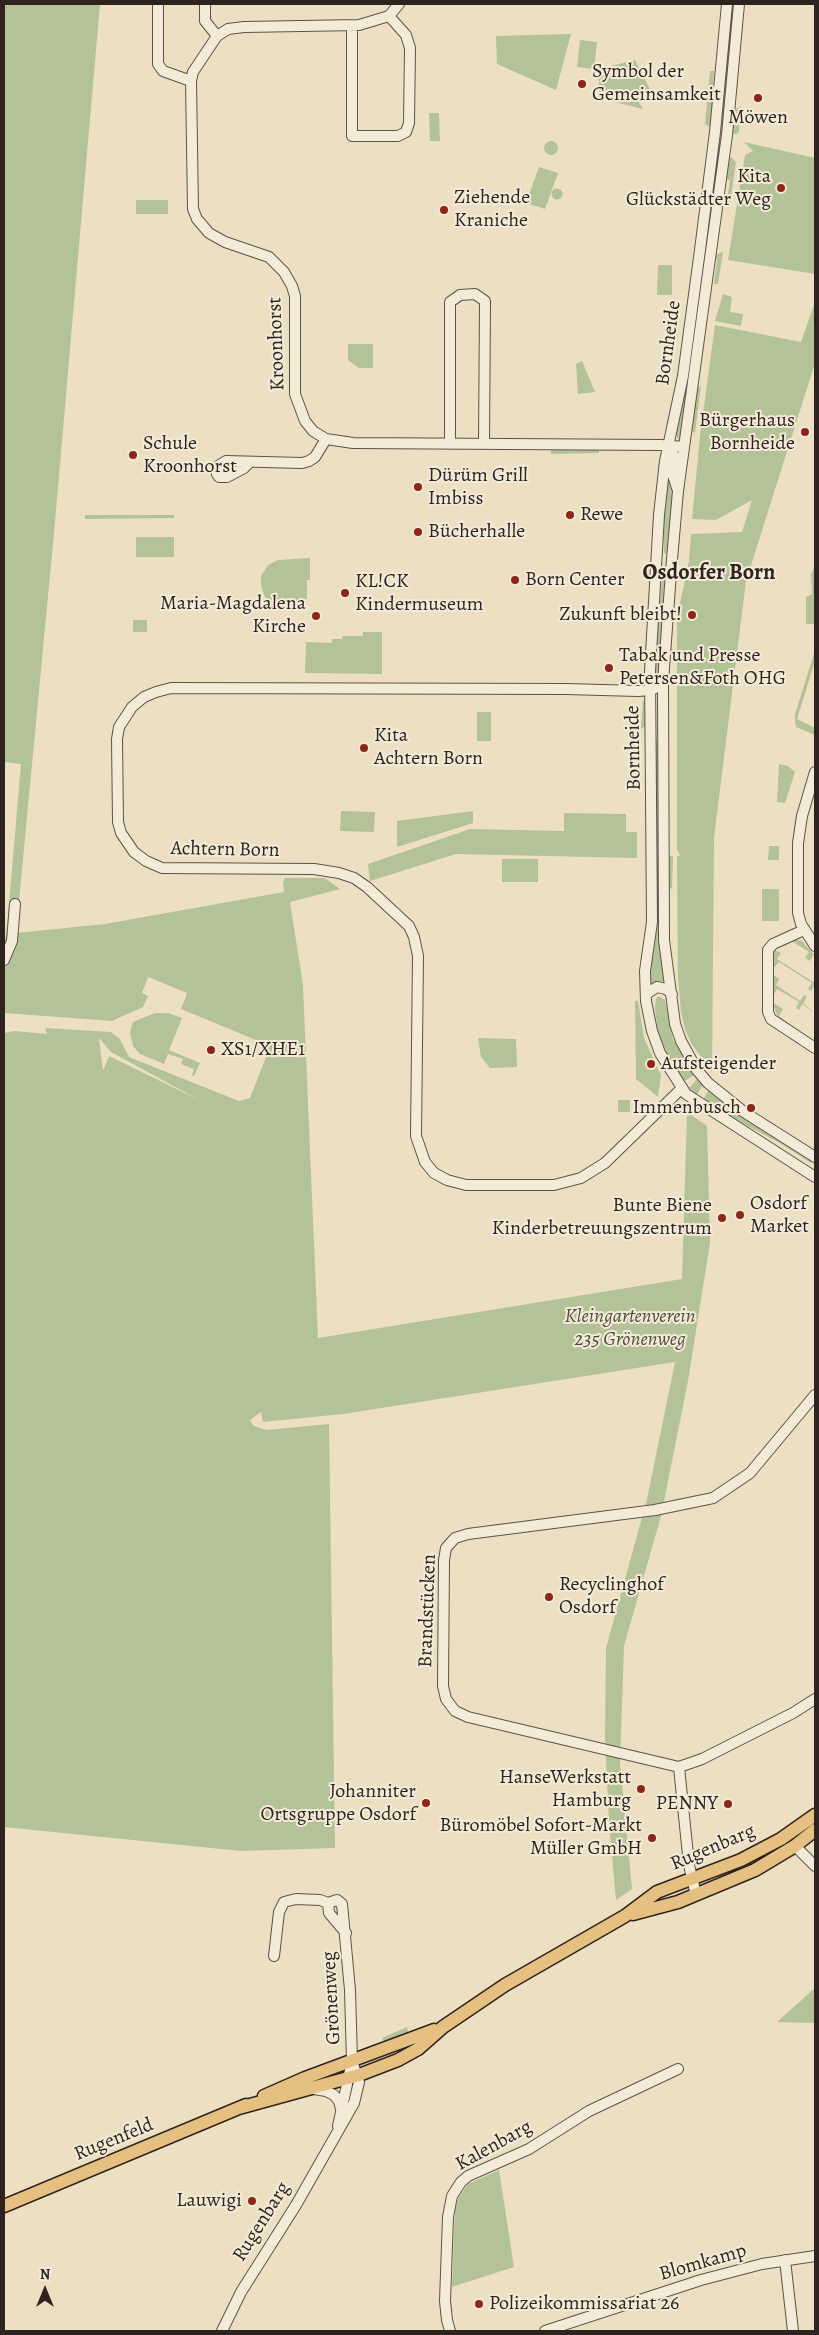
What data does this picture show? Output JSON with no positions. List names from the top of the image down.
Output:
{
  "streets": {
    "main road": ["Rugenbarg", "Rugenfeld"],
    "street": [
      "Bornheide",
      "Kroonhorst",
      "Achtern Born",
      "Brandstücken",
      "Grönenweg",
      "Kalenbarg",
      "Blomkamp"
    ]
  },
  "crossings": [
    ["Bornheide", "Achtern Born"],
    ["Rugenbarg", "Grönenweg"],
    ["Rugenbarg", "Rugenfeld"],
    ["Grönenweg", "Rugenfeld"]
  ],
  "districts": ["Osdorfer Born"],
  "parks": ["Kleingartenverein 235 Grönenweg"],
  "places": [
    "Symbol der Gemeinsamkeit",
    "Möwen",
    "Kita Glückstädter Weg",
    "Ziehende Kraniche",
    "Bürgerhaus Bornheide",
    "Schule Kroonhorst",
    "Dürüm Grill Imbiss",
    "Rewe",
    "Bücherhalle",
    "Born Center",
    "KL!CK Kindermuseum",
    "Zukunft bleibt!",
    "Maria-Magdalena Kirche",
    "Tabak und Presse Petersen&Foth OHG",
    "Kita Achtern Born",
    "XS1/XHE1",
    "Aufsteigender",
    "Immenbusch",
    "Osdorf Market",
    "Bunte Biene Kinderbetreuungszentrum",
    "Recyclinghof Osdorf",
    "HanseWerkstatt Hamburg",
    "Johanniter Ortsgruppe Osdorf",
    "PENNY",
    "Büromöbel Sofort-Markt Müller GmbH",
    "Lauwigi",
    "Polizeikommissariat 26"
  ],
  "north": "top"
}
